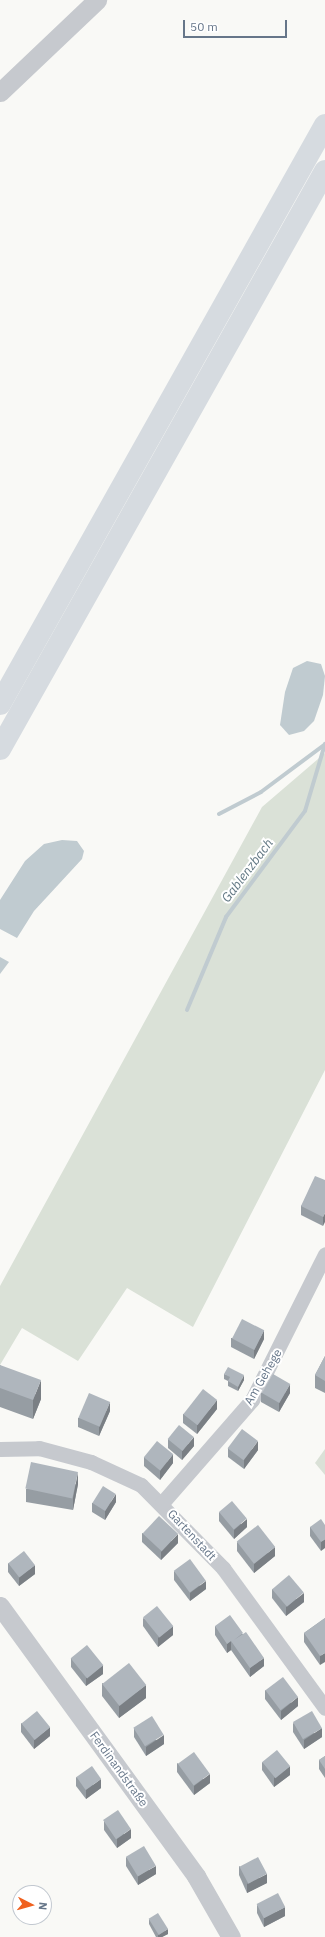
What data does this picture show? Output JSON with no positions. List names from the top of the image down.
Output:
{
  "streets": {
    "street": ["Am Gehege", "Gartenstadt", "Ferdinandstraße"]
  },
  "crossings": [
    ["Am Gehege", "Gartenstadt"]
  ],
  "water": ["Gablenzbach"],
  "scale_bar": "50 m",
  "north": "right"
}
